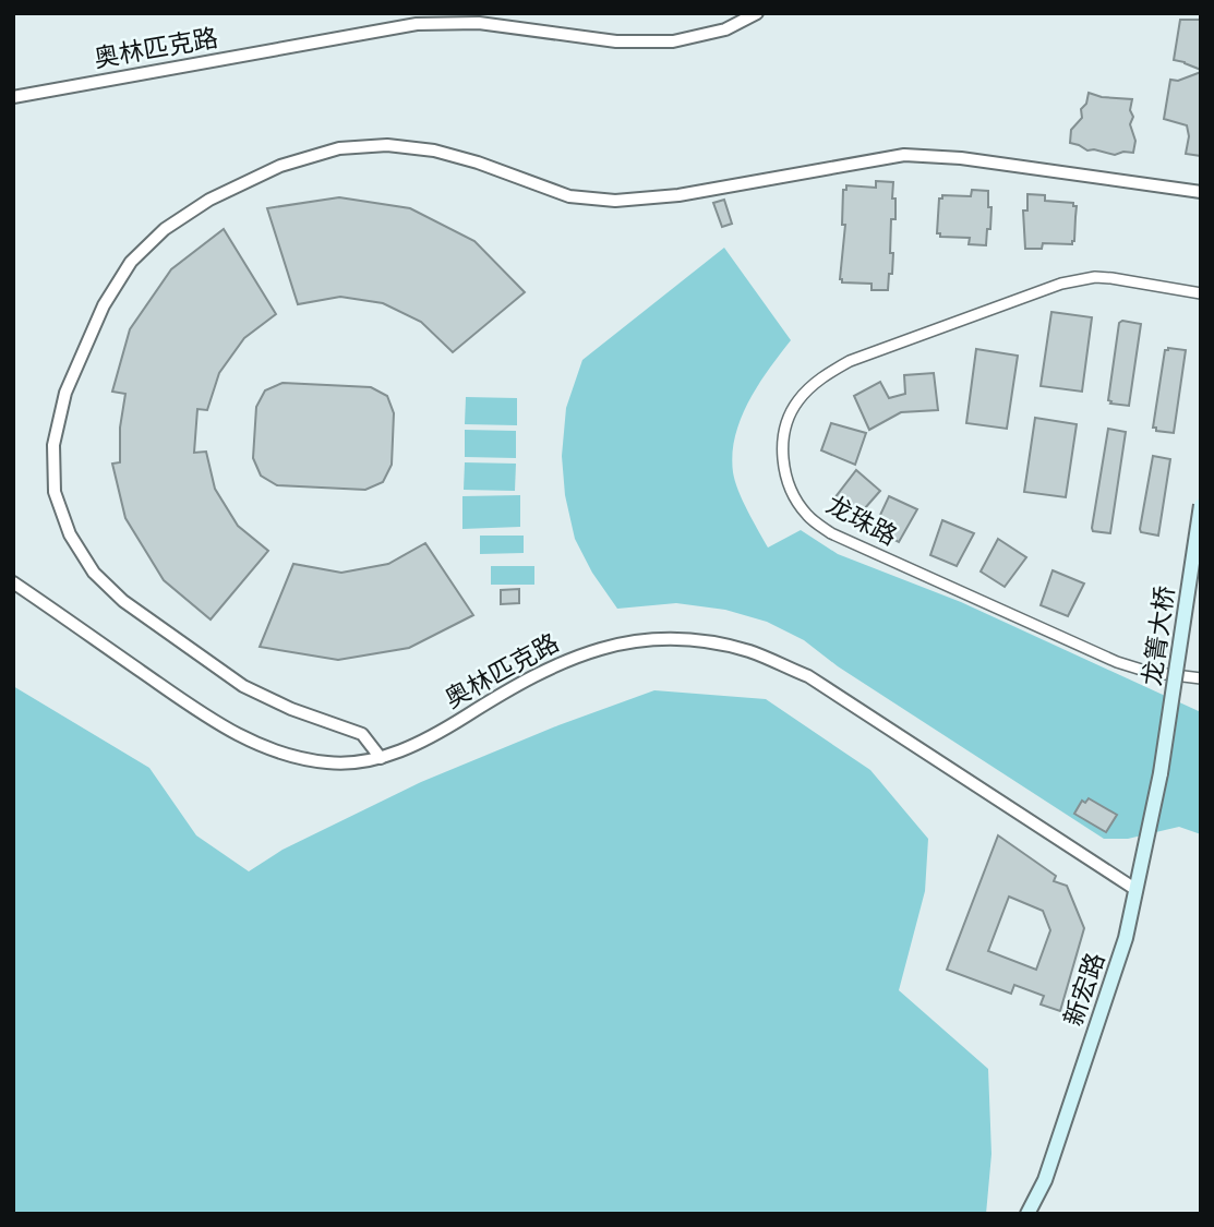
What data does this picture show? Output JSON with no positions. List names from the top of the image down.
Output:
{
  "streets": {
    "main road": ["龙箐大桥", "新宏路"],
    "street": ["奥林匹克路", "龙珠路"]
  },
  "crossings": [
    ["奥林匹克路", "新宏路"],
    ["龙箐大桥", "新宏路"]
  ]
}
